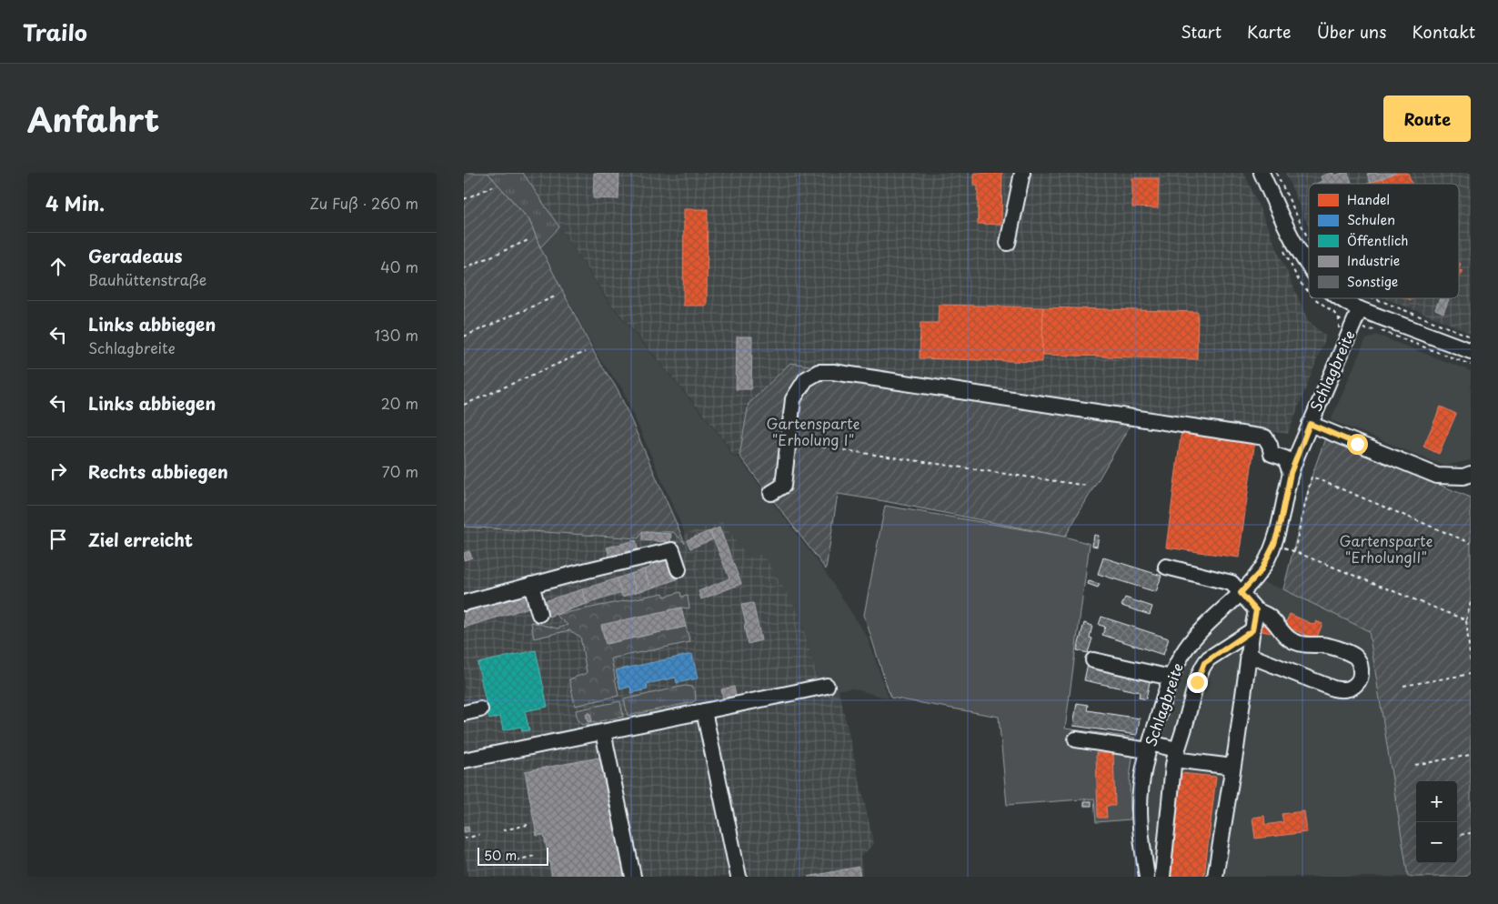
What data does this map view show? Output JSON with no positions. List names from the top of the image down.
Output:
{
  "streets": {
    "street": ["Schlagbreite"]
  },
  "parks": ["Gartensparte \"Erholung I\"", "Gartensparte \"ErholungII\""],
  "legend": [
    "Handel",
    "Schulen",
    "Öffentlich",
    "Industrie",
    "Sonstige"
  ],
  "scale_bar": "50 m",
  "page": {
    "header": "Trailo",
    "nav": [
      "Start",
      "Karte",
      "Über uns",
      "Kontakt"
    ],
    "title": "Anfahrt",
    "buttons": "Route",
    "heading": ["4 Min.", "Zu Fuß · 260 m"],
    "list": [
      ["Geradeaus", "Bauhüttenstraße", "40 m"],
      ["Links abbiegen", "Schlagbreite", "130 m"],
      ["Links abbiegen", "20 m"],
      ["Rechts abbiegen", "70 m"],
      "Ziel erreicht"
    ],
    "map_buttons": ["+", "−"],
    "scale": "50 m"
  }
}
